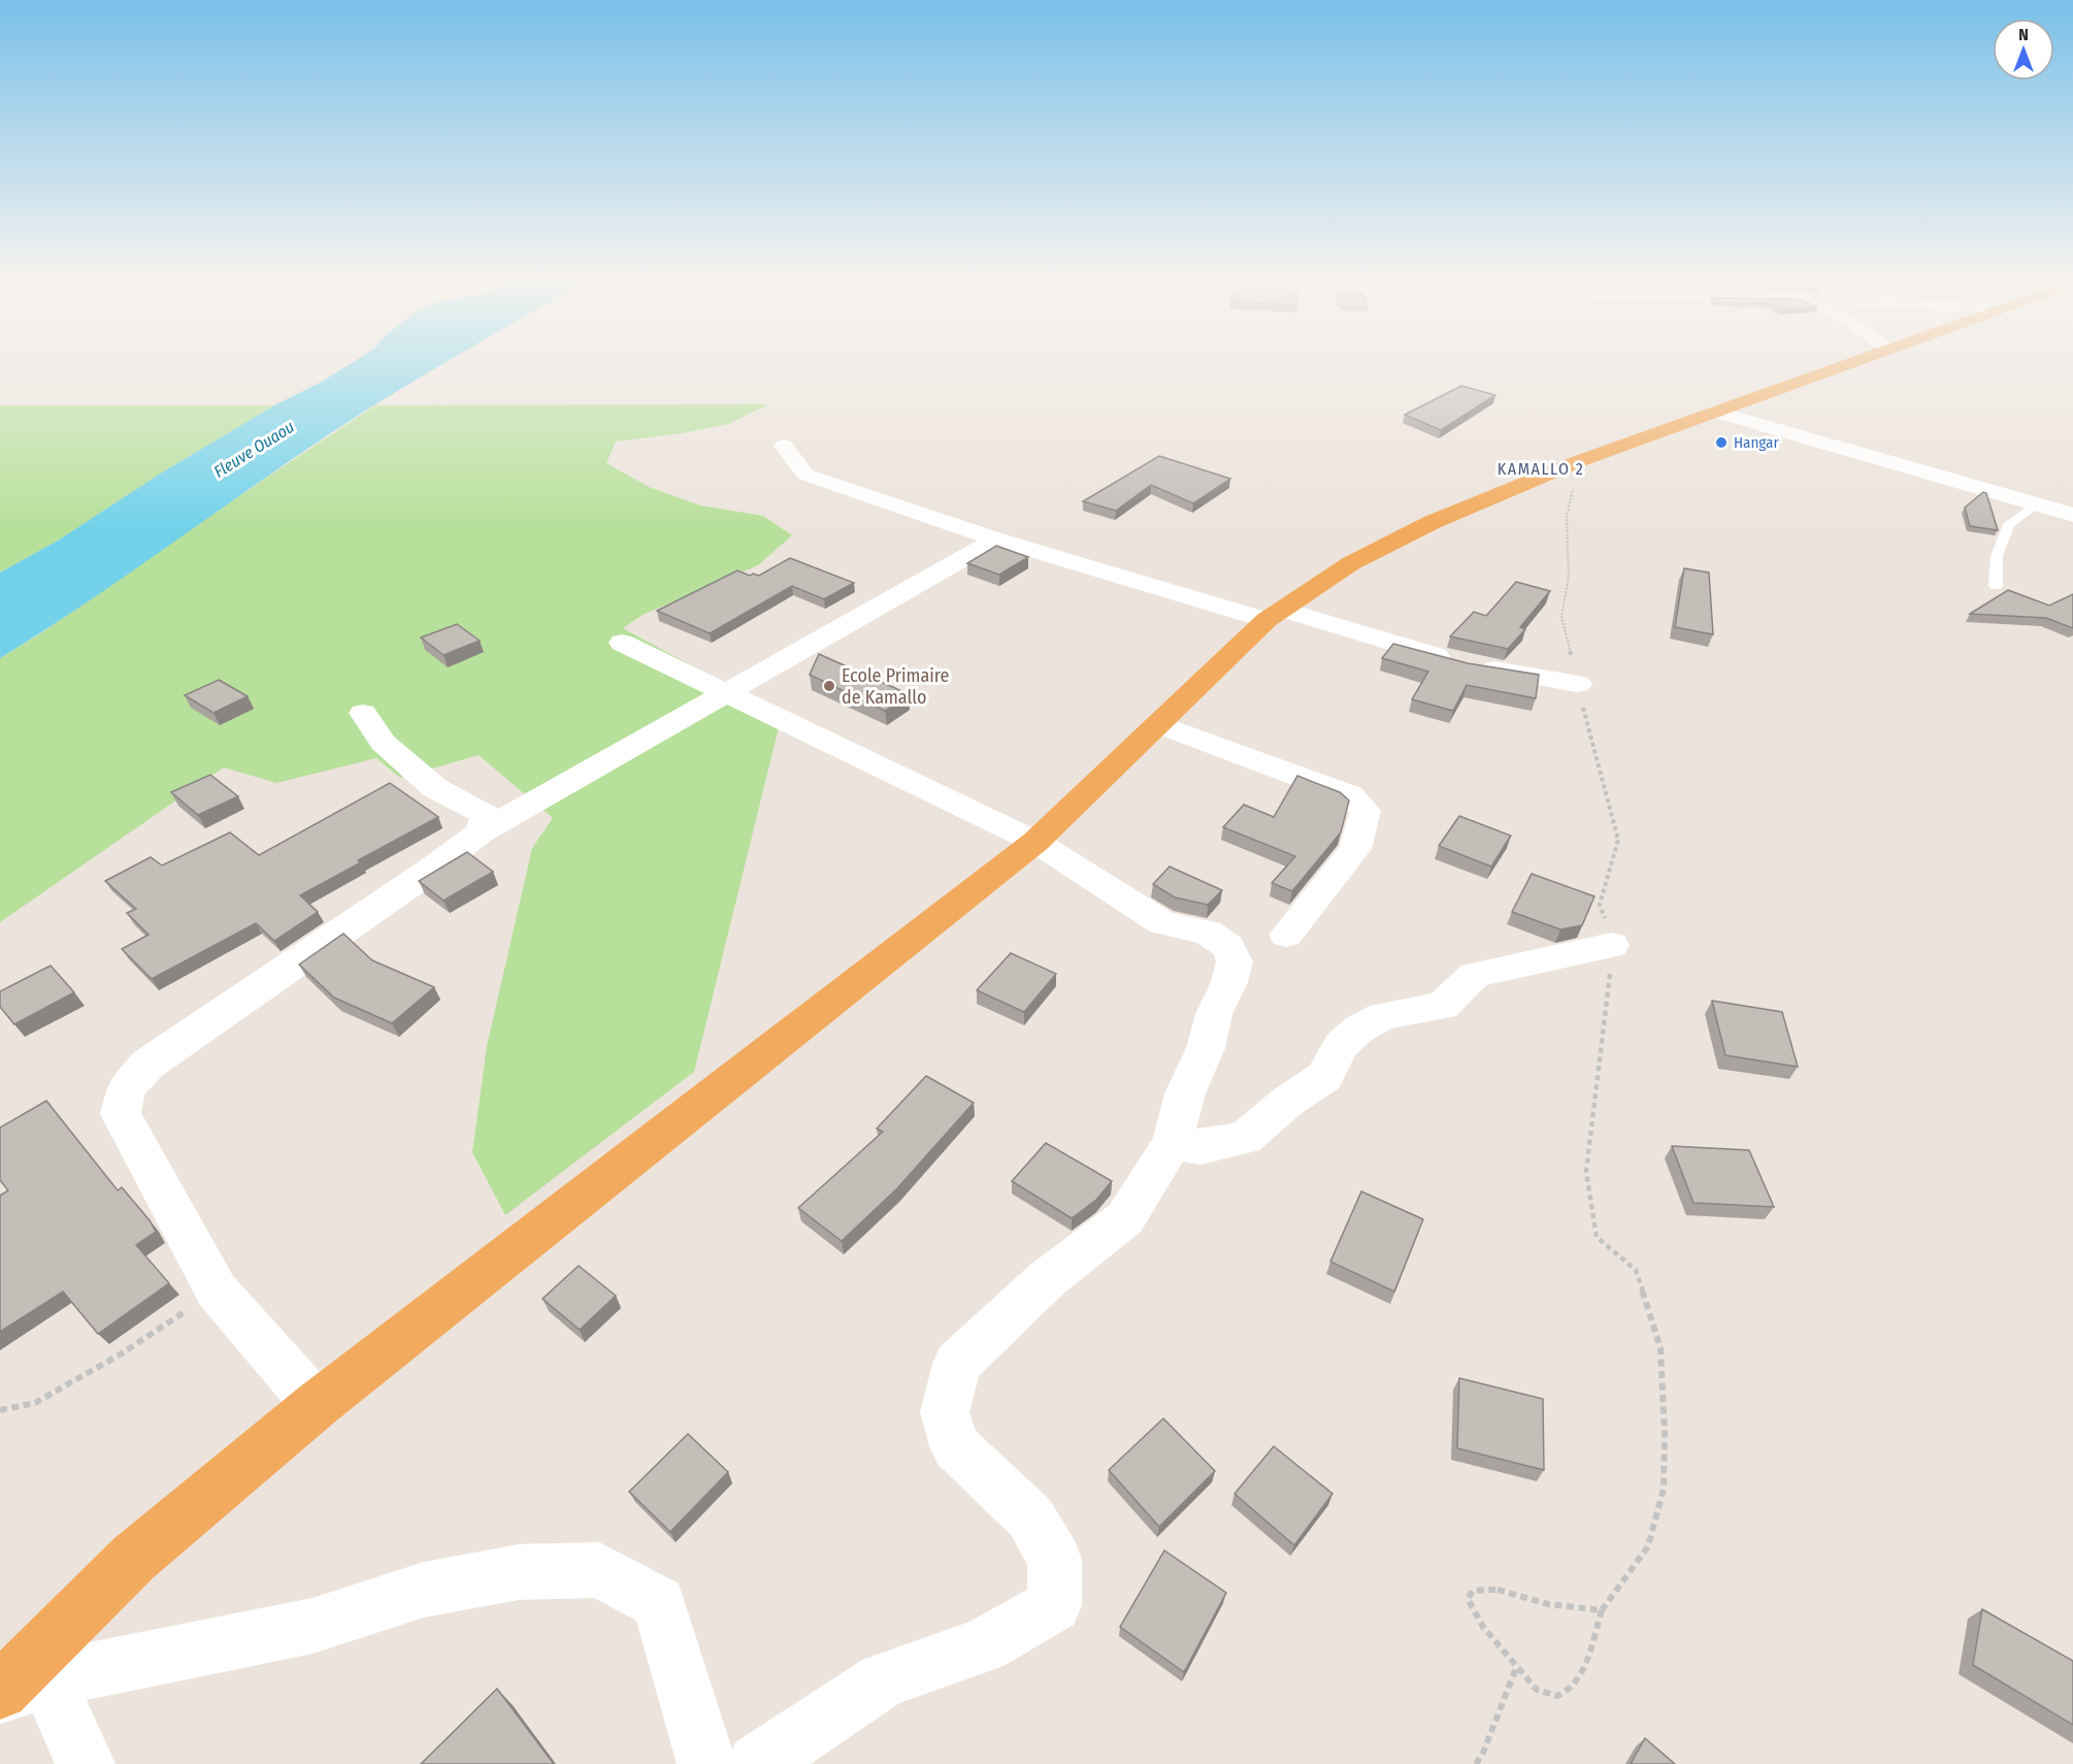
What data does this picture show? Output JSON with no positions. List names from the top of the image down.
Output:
{
  "districts": ["KAMALLO 2"],
  "water": ["Fleuve Ouaou"],
  "places": ["Hangar", "Ecole Primaire de Kamallo"],
  "north": "top"
}
